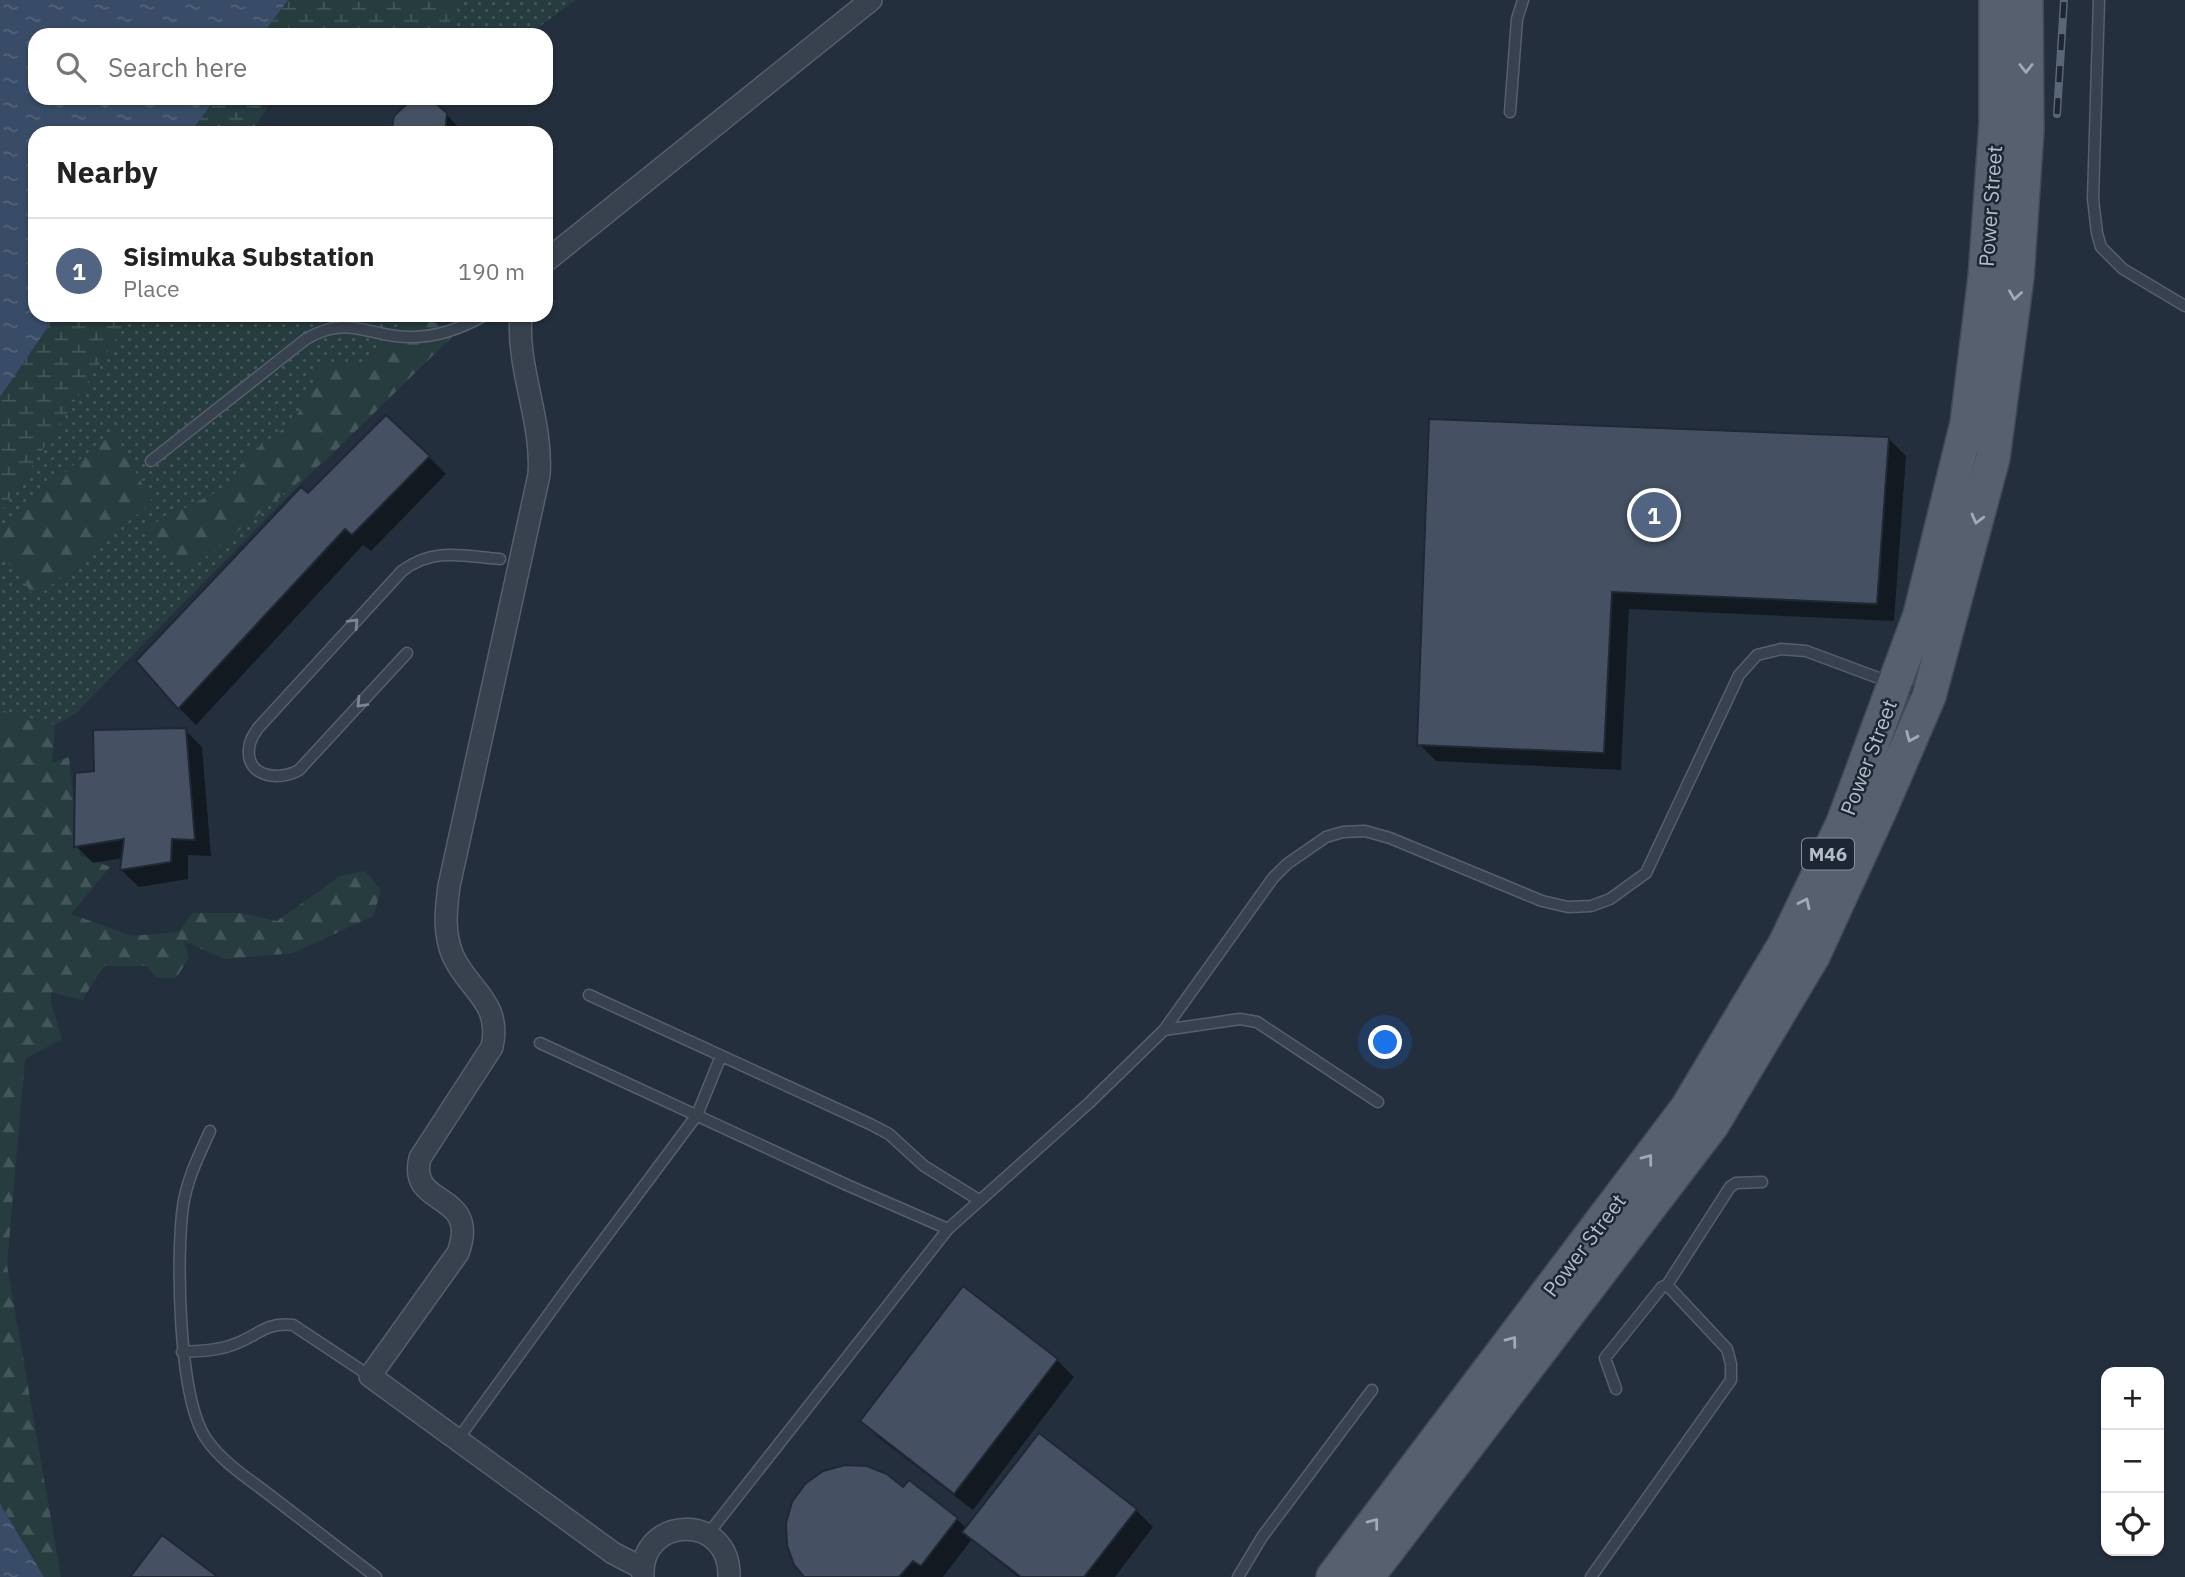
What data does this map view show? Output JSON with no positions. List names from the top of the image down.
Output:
{
  "streets": {
    "main road": ["Power Street", "M46"]
  },
  "page": {
    "search": "Search here",
    "heading": "Nearby",
    "list": [
      {
        "mark": "1",
        "name": "Sisimuka Substation",
        "note": "Place",
        "value": "190 m"
      }
    ],
    "pins": "1",
    "map_buttons": ["+", "−"]
  }
}
